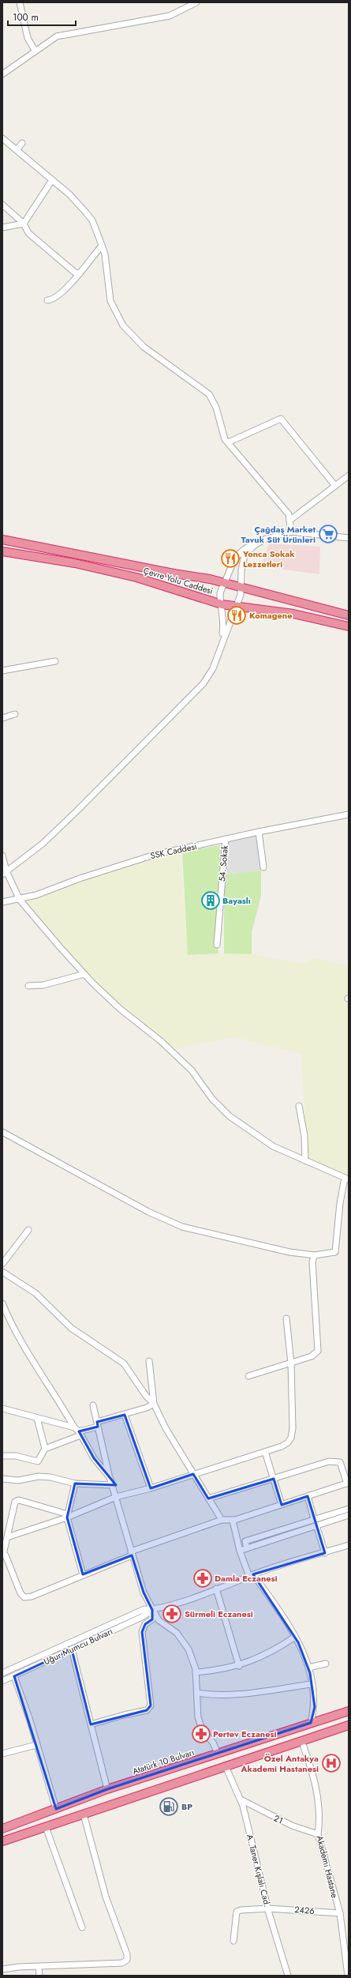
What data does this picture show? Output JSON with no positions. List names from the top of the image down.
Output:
{
  "streets": {
    "highway": ["Çevre Yolu Caddesi", "Atatürk 10 Bulvarı"],
    "street": [
      "SSK Caddesi",
      "54. Sokak",
      "Uğur Mumcu Bulvarı",
      "21",
      "Akademi Hastane",
      "A. Taner Kışlalı Cad.",
      "2426"
    ]
  },
  "crossings": [
    ["SSK Caddesi", "54. Sokak"],
    ["21", "Akademi Hastane"],
    ["21", "A. Taner Kışlalı Cad."],
    ["Akademi Hastane", "2426"],
    ["A. Taner Kışlalı Cad.", "2426"]
  ],
  "places": {
    "supermarket": ["Çağdaş Market Tavuk Süt Ürünleri"],
    "restaurant": ["Yonca Sokak Lezzetleri", "Komagene"],
    "building": ["Bayaslı"],
    "pharmacy": ["Damla Eczanesi", "Sürmeli Eczanesi", "Pertev Eczanesi"],
    "hospital": ["Özel Antakya Akademi Hastanesi"],
    "fuel station": ["BP"]
  },
  "scale_bar": "100 m"
}
